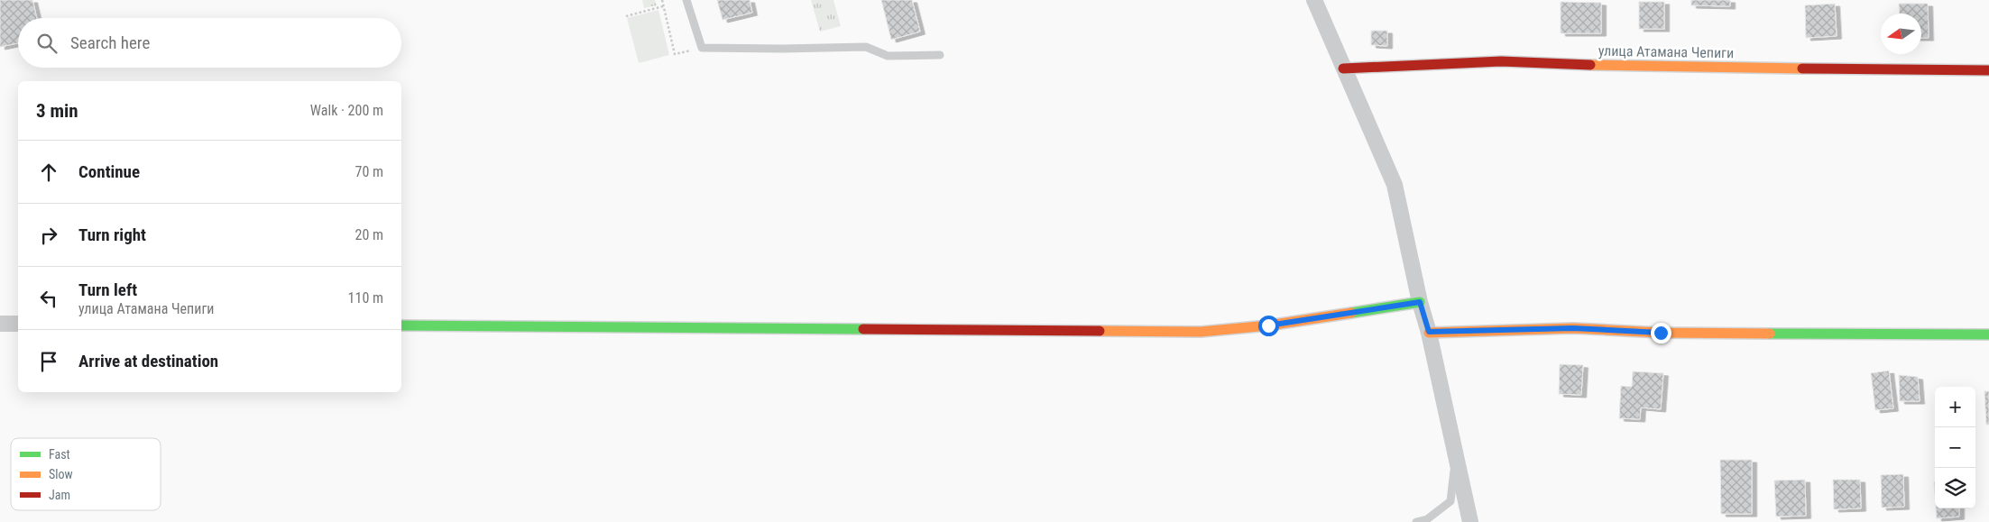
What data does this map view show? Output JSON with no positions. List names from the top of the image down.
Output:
{
  "streets": {
    "street": ["улица Атамана Чепиги"]
  },
  "legend": ["Fast", "Slow", "Jam"],
  "north": "left",
  "page": {
    "search": "Search here",
    "heading": ["3 min", "Walk · 200 m"],
    "list": [
      ["Continue", "70 m"],
      ["Turn right", "20 m"],
      ["Turn left", "улица Атамана Чепиги", "110 m"],
      "Arrive at destination"
    ],
    "map_buttons": ["+", "−"]
  }
}
